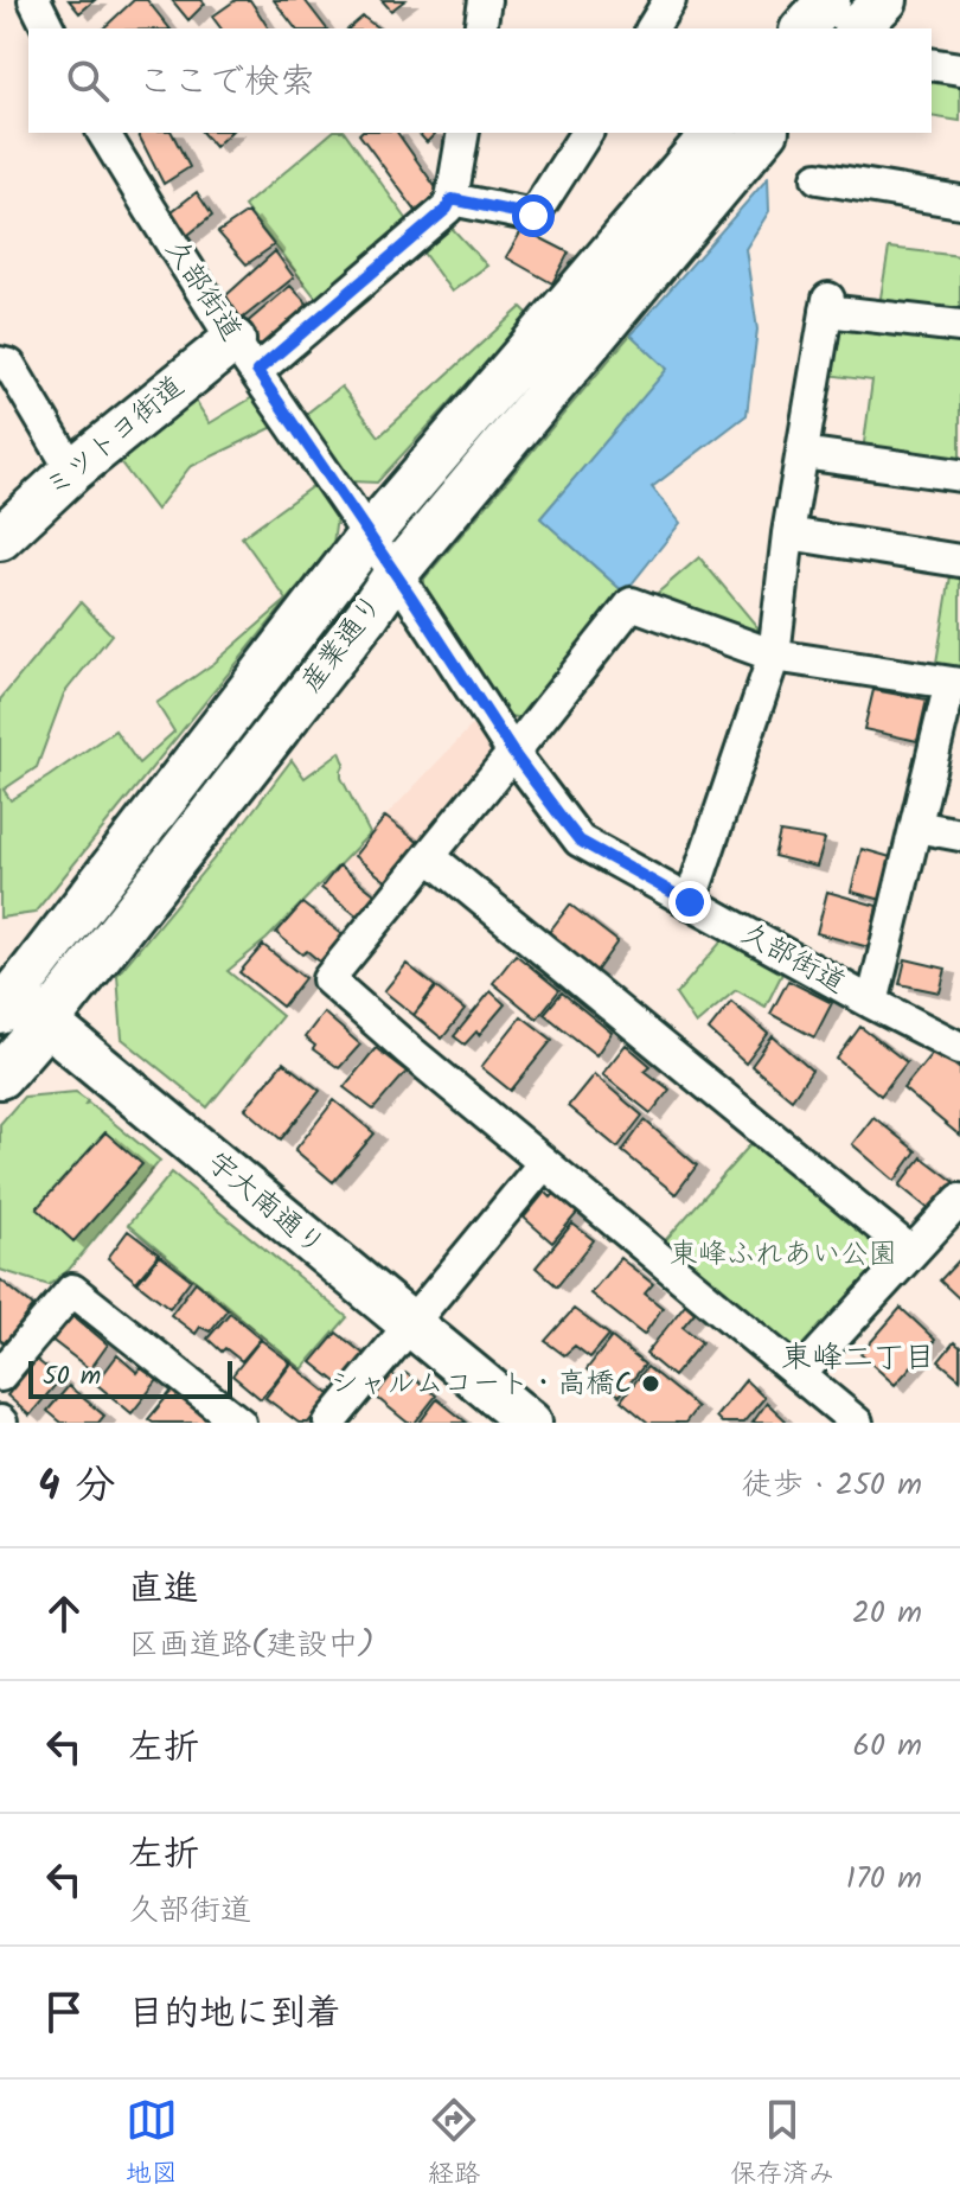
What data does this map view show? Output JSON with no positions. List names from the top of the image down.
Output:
{
  "streets": {
    "street": [
      "久部街道",
      "ミツトヨ街道",
      "産業通り",
      "宇大南通り"
    ]
  },
  "crossings": [
    ["久部街道", "ミツトヨ街道"],
    ["久部街道", "産業通り"],
    ["産業通り", "宇大南通り"]
  ],
  "districts": ["東峰二丁目"],
  "parks": ["東峰ふれあい公園"],
  "places": ["シャルムコート・高橋C"],
  "scale_bar": "50 m",
  "page": {
    "search": "ここで検索",
    "scale": "50 m",
    "heading": ["4 分", "徒歩 · 250 m"],
    "list": [
      ["直進", "区画道路(建設中)", "20 m"],
      ["左折", "60 m"],
      ["左折", "久部街道", "170 m"],
      "目的地に到着"
    ],
    "nav": ["地図", "経路", "保存済み"]
  }
}
